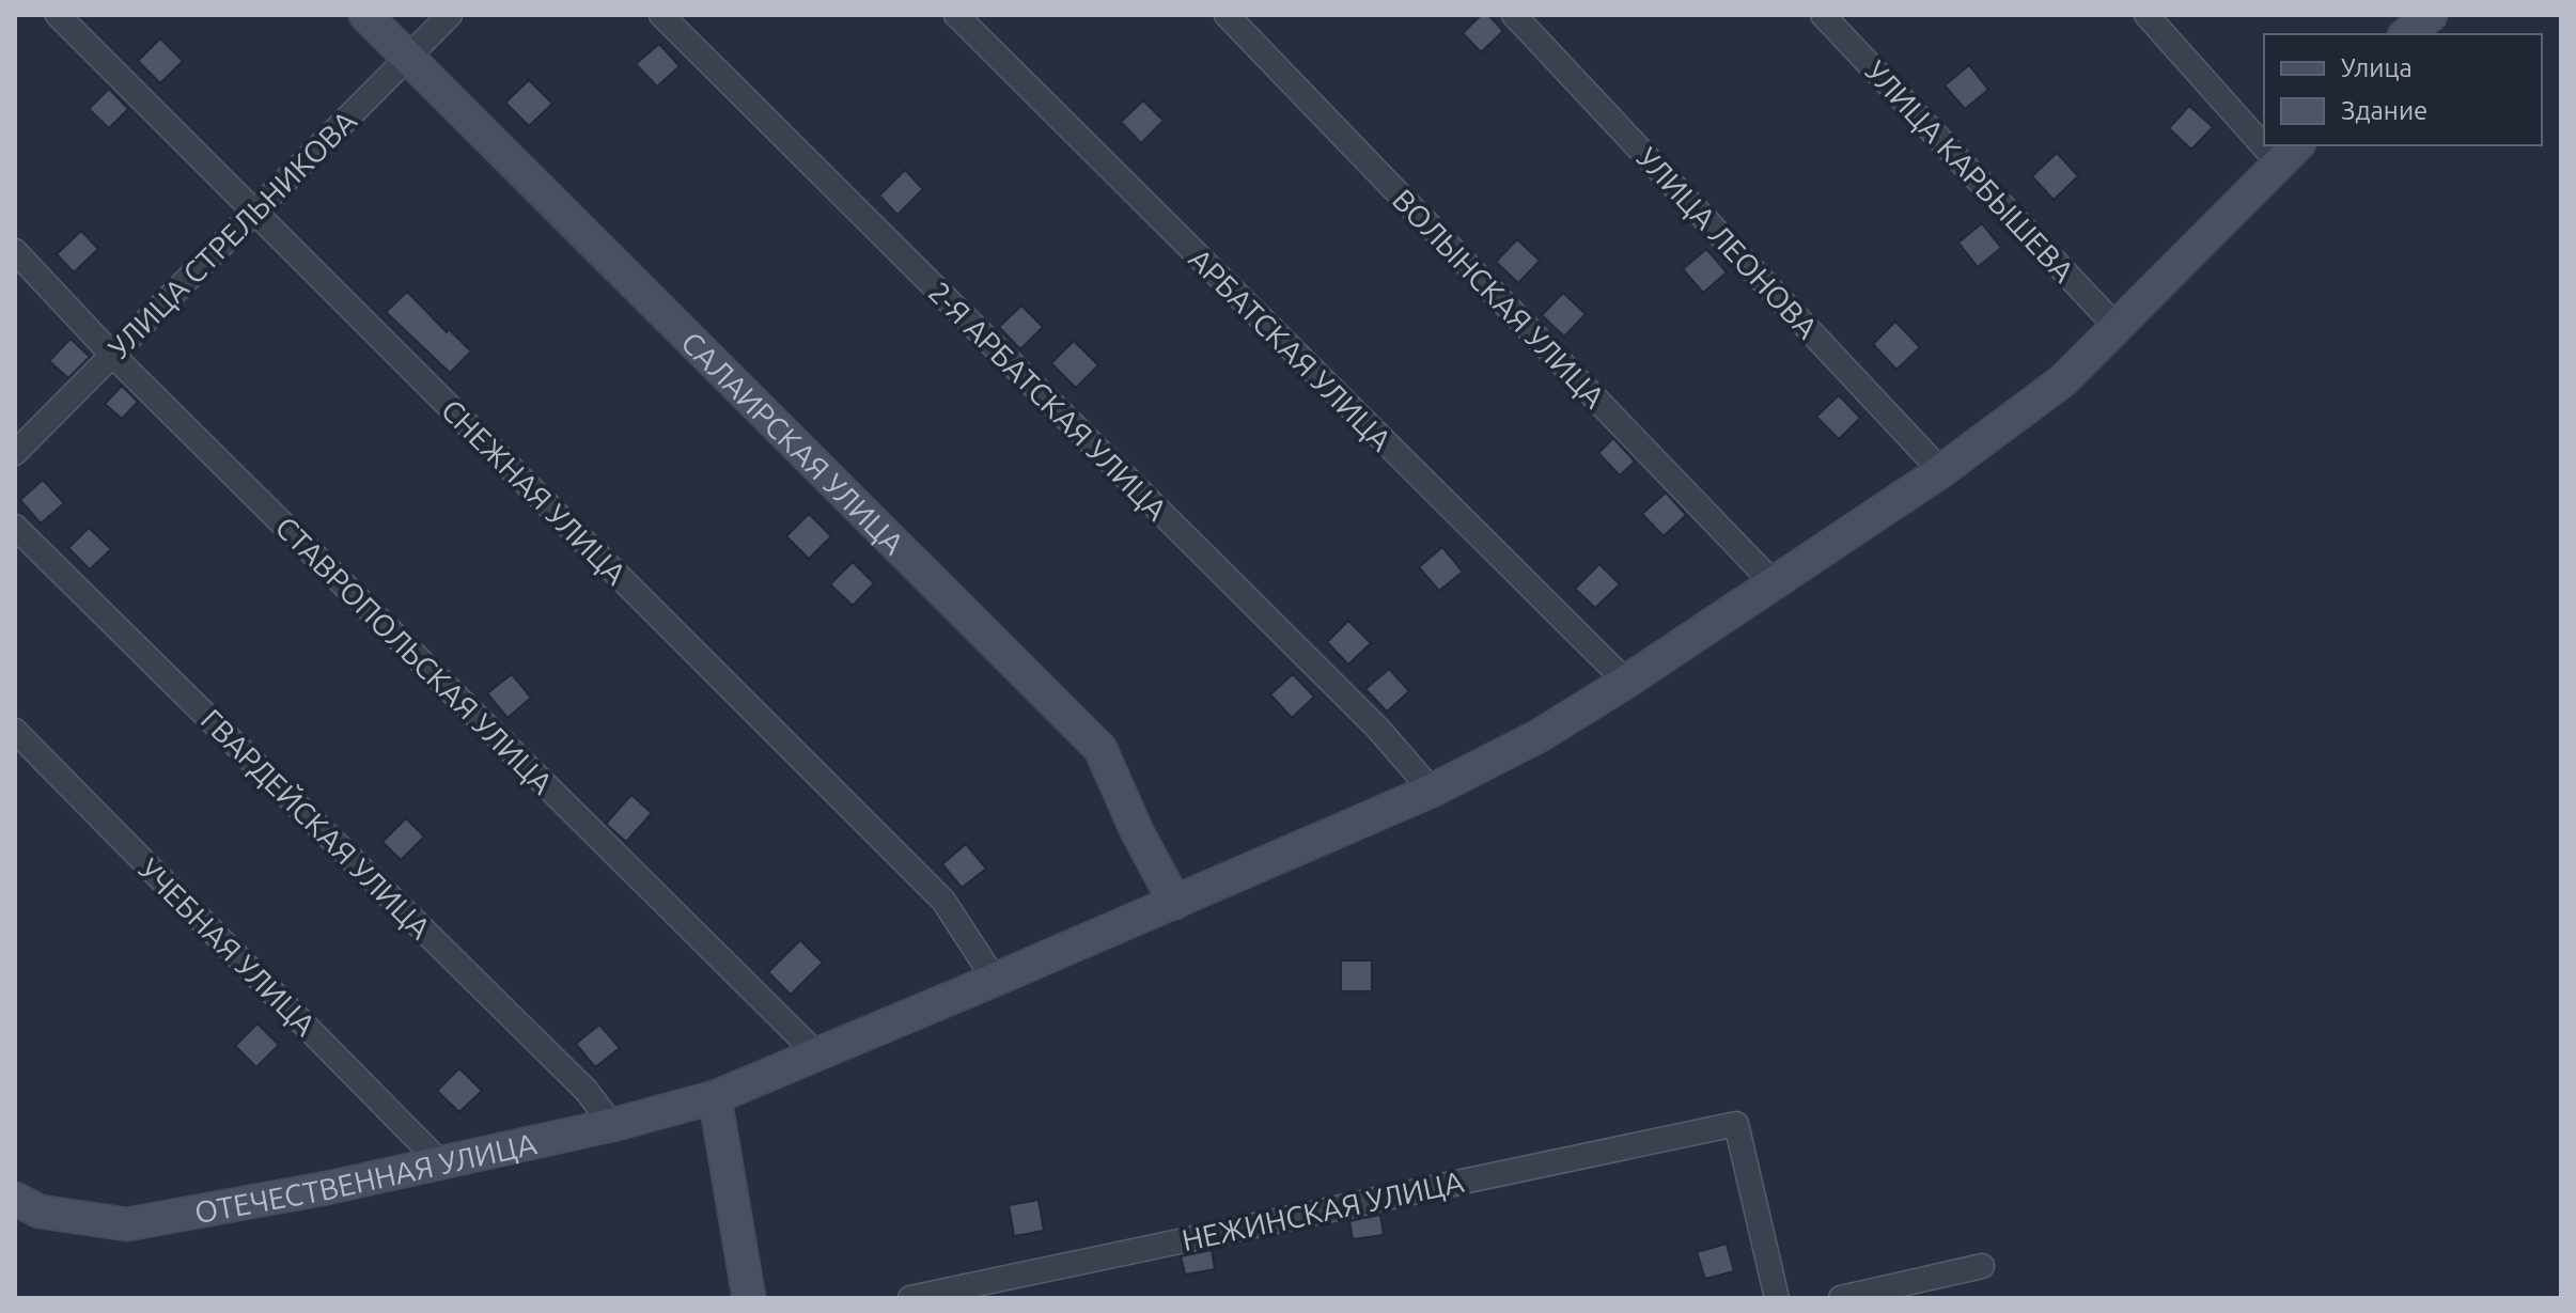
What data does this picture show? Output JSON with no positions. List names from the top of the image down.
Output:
{
  "streets": {
    "main road": ["САЛАИРСКАЯ УЛИЦА", "ОТЕЧЕСТВЕННАЯ УЛИЦА"],
    "street": [
      "УЛИЦА КАРБЫШЕВА",
      "УЛИЦА СТРЕЛЬНИКОВА",
      "УЛИЦА ЛЕОНОВА",
      "ВОЛЫНСКАЯ УЛИЦА",
      "АРБАТСКАЯ УЛИЦА",
      "2-Я АРБАТСКАЯ УЛИЦА",
      "СНЕЖНАЯ УЛИЦА",
      "СТАВРОПОЛЬСКАЯ УЛИЦА",
      "ГВАРДЕЙСКАЯ УЛИЦА",
      "УЧЕБНАЯ УЛИЦА",
      "НЕЖИНСКАЯ УЛИЦА"
    ]
  },
  "crossings": [
    ["УЛИЦА КАРБЫШЕВА", "ОТЕЧЕСТВЕННАЯ УЛИЦА"],
    ["УЛИЦА СТРЕЛЬНИКОВА", "САЛАИРСКАЯ УЛИЦА"],
    ["УЛИЦА СТРЕЛЬНИКОВА", "СНЕЖНАЯ УЛИЦА"],
    ["УЛИЦА СТРЕЛЬНИКОВА", "СТАВРОПОЛЬСКАЯ УЛИЦА"],
    ["УЛИЦА ЛЕОНОВА", "ОТЕЧЕСТВЕННАЯ УЛИЦА"],
    ["ВОЛЫНСКАЯ УЛИЦА", "ОТЕЧЕСТВЕННАЯ УЛИЦА"],
    ["АРБАТСКАЯ УЛИЦА", "ОТЕЧЕСТВЕННАЯ УЛИЦА"],
    ["2-Я АРБАТСКАЯ УЛИЦА", "ОТЕЧЕСТВЕННАЯ УЛИЦА"],
    ["САЛАИРСКАЯ УЛИЦА", "ОТЕЧЕСТВЕННАЯ УЛИЦА"],
    ["СНЕЖНАЯ УЛИЦА", "ОТЕЧЕСТВЕННАЯ УЛИЦА"],
    ["СТАВРОПОЛЬСКАЯ УЛИЦА", "ОТЕЧЕСТВЕННАЯ УЛИЦА"],
    ["ГВАРДЕЙСКАЯ УЛИЦА", "ОТЕЧЕСТВЕННАЯ УЛИЦА"],
    ["УЧЕБНАЯ УЛИЦА", "ОТЕЧЕСТВЕННАЯ УЛИЦА"]
  ],
  "legend": ["Улица", "Здание"]
}
